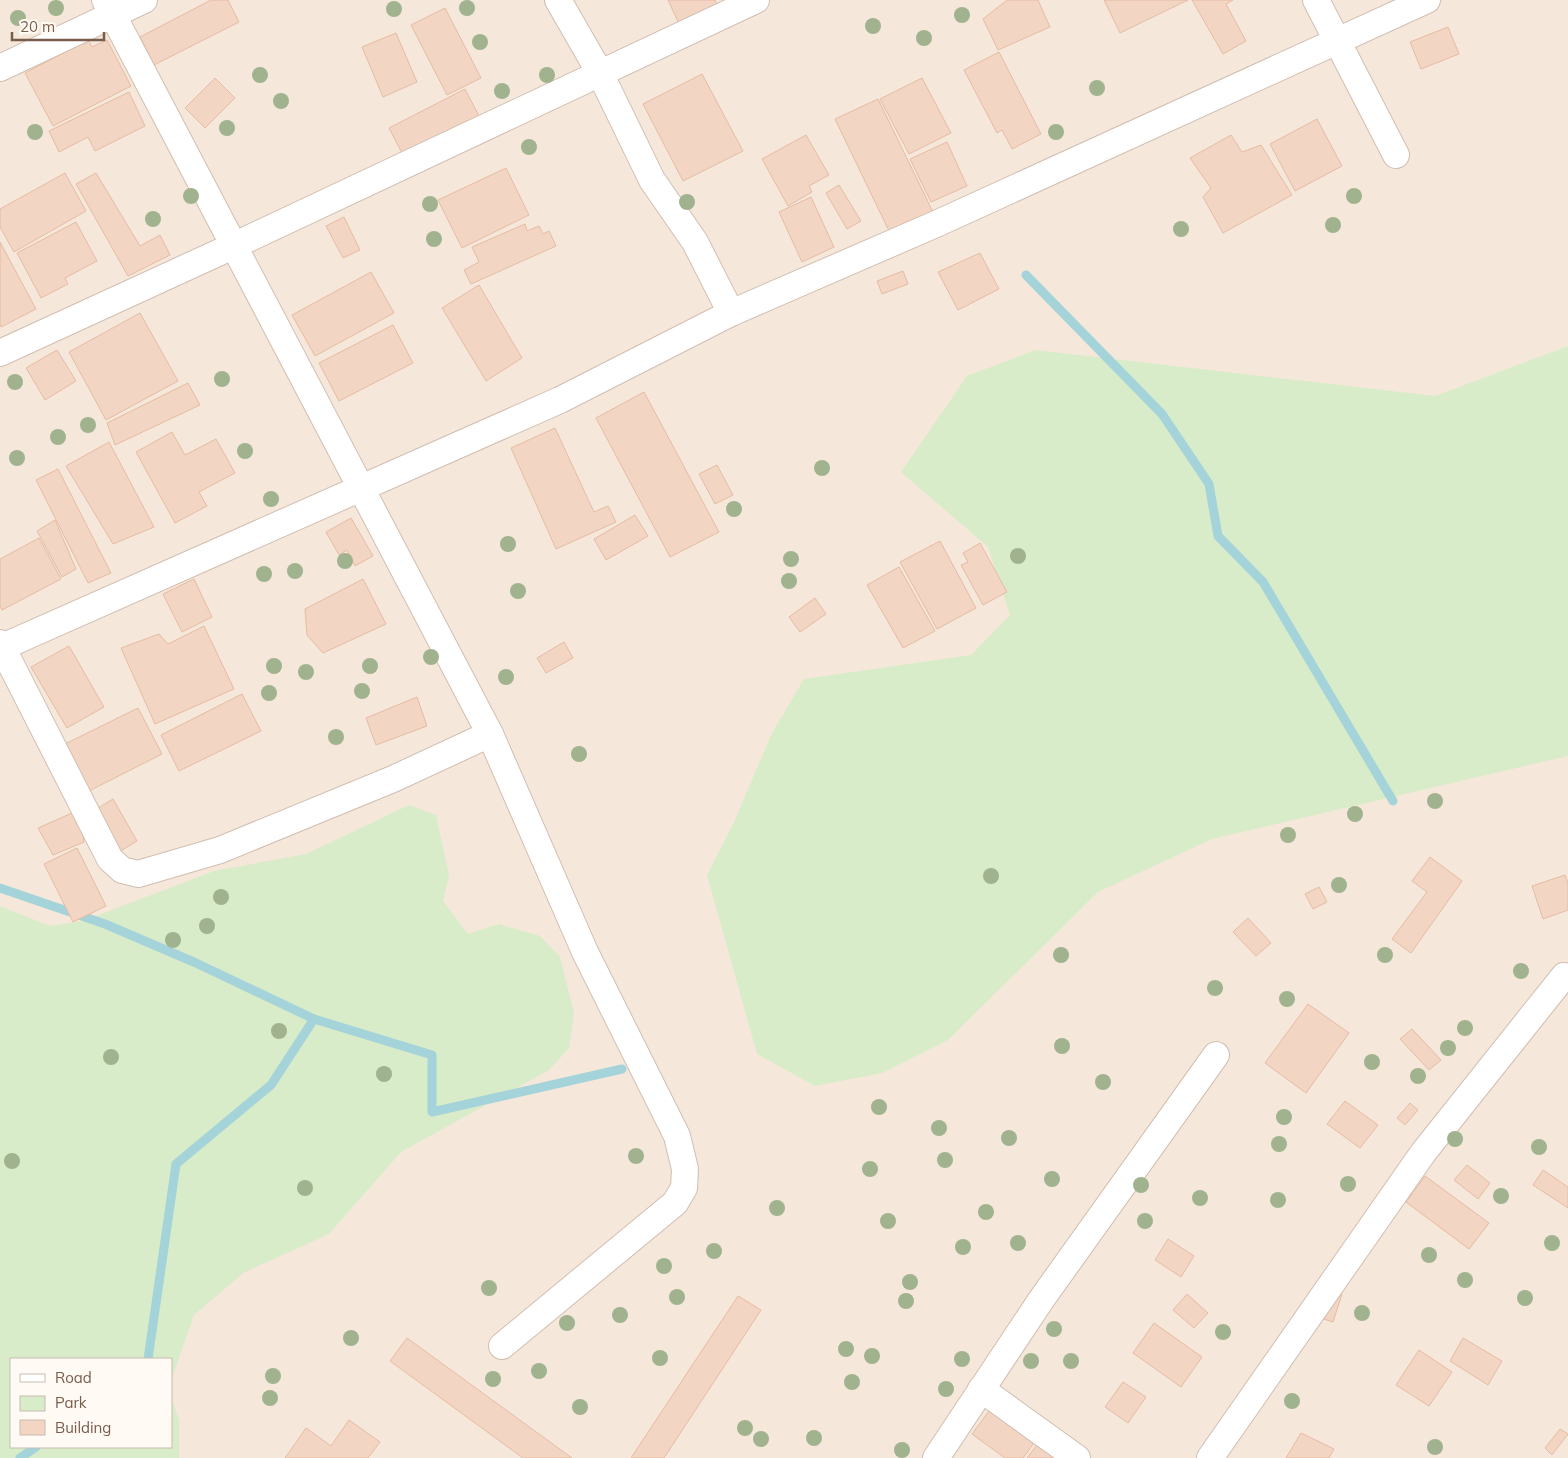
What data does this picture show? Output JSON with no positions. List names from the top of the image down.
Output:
{
  "legend": ["Road", "Park", "Building"],
  "scale_bar": "20 m"
}
